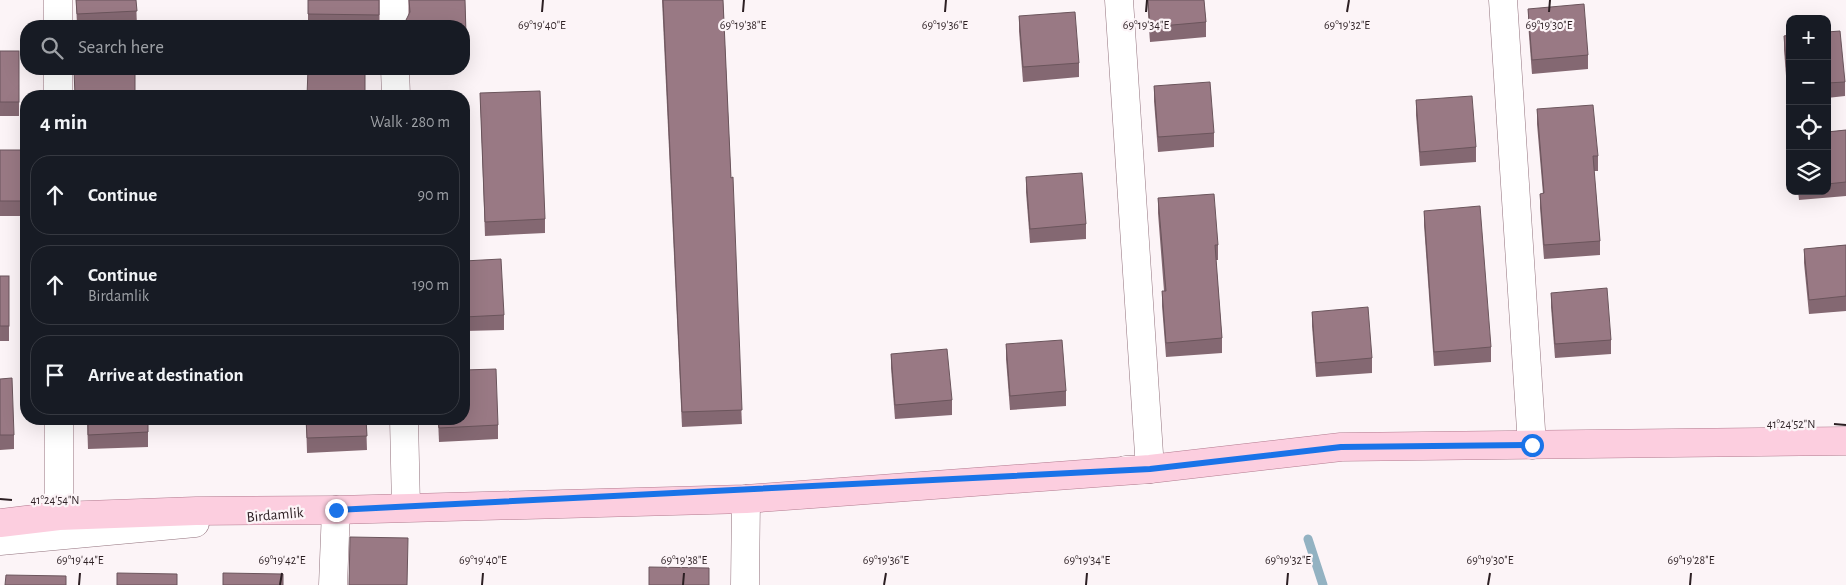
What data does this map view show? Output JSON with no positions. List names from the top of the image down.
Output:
{
  "streets": {
    "street": ["Birdamlik"]
  },
  "page": {
    "map_buttons": ["+", "−"],
    "search": "Search here",
    "heading": ["4 min", "Walk · 280 m"],
    "list": [
      ["Continue", "90 m"],
      ["Continue", "Birdamlik", "190 m"],
      "Arrive at destination"
    ]
  },
  "coordinates": [
    "69°19'40\"E",
    "69°19'38\"E",
    "69°19'36\"E",
    "69°19'34\"E",
    "69°19'32\"E",
    "69°19'30\"E",
    "41°24'52\"N",
    "41°24'54\"N",
    "69°19'44\"E",
    "69°19'42\"E",
    "69°19'28\"E"
  ]
}
